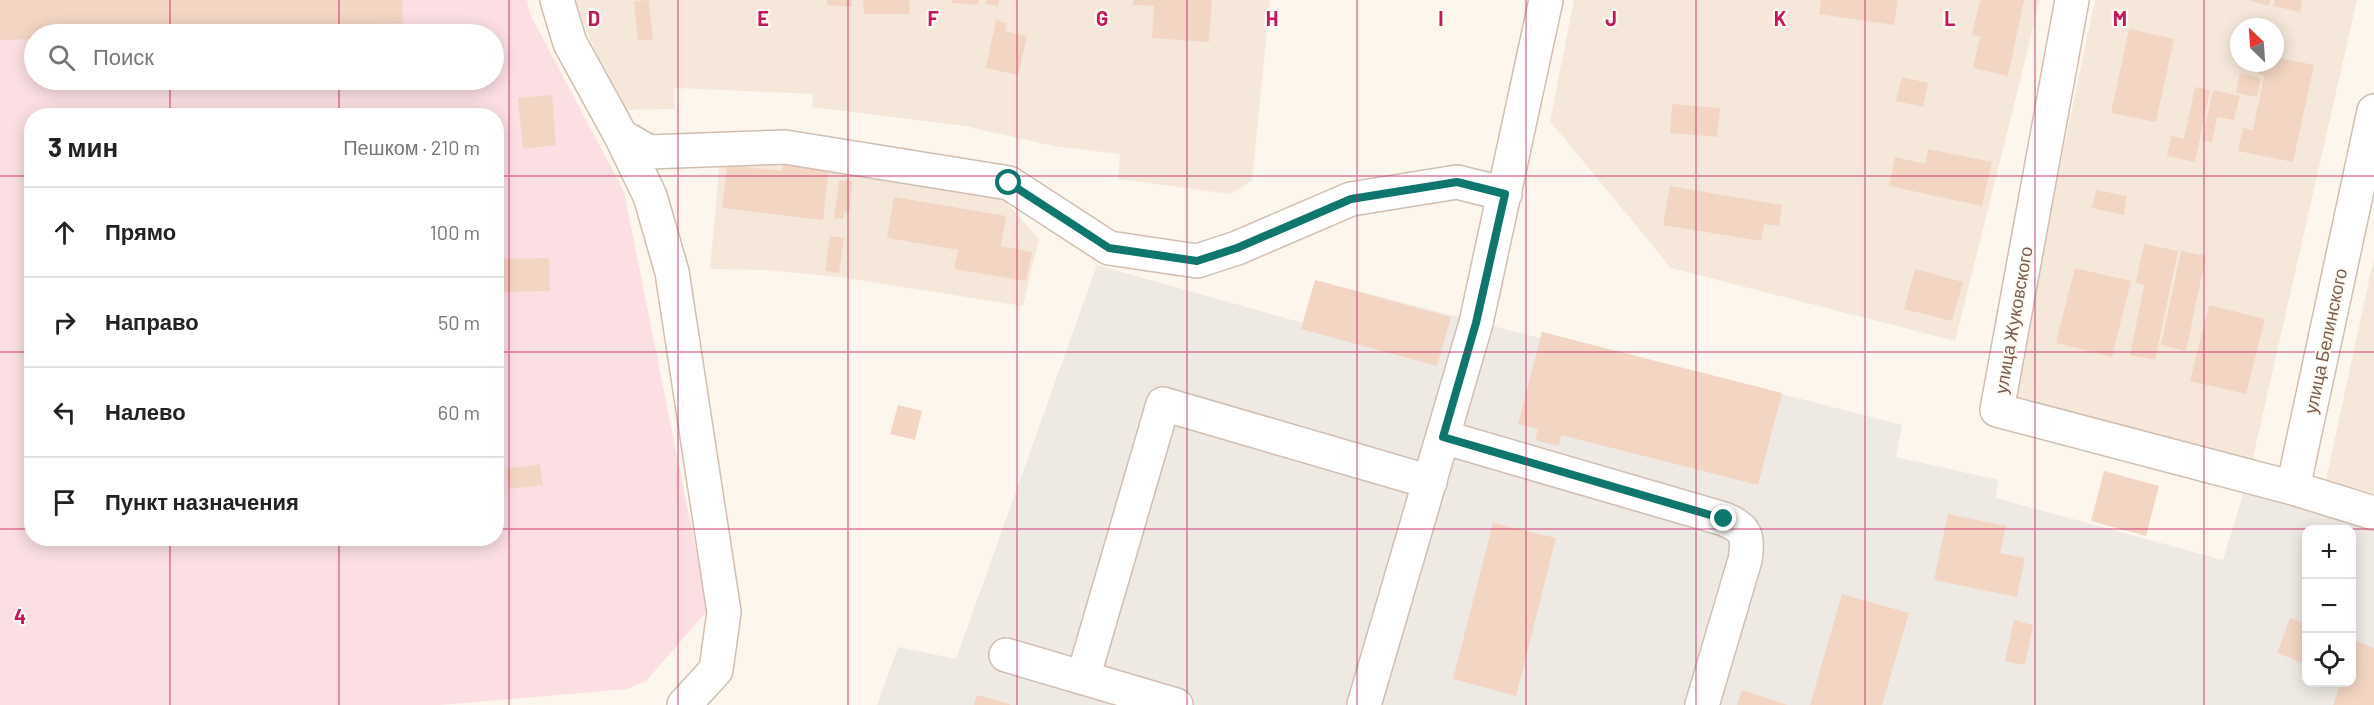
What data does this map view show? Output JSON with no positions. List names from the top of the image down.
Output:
{
  "streets": {
    "street": ["улица Жуковского", "улица Белинского"]
  },
  "crossings": [
    ["улица Жуковского", "улица Белинского"]
  ],
  "north": "top left",
  "page": {
    "search": "Поиск",
    "heading": ["3 мин", "Пешком · 210 m"],
    "list": [
      ["Прямо", "100 m"],
      ["Направо", "50 m"],
      ["Налево", "60 m"],
      "Пункт назначения"
    ],
    "map_buttons": ["+", "−"]
  },
  "grid": {
    "columns": [
      "D",
      "E",
      "F",
      "G",
      "H",
      "I",
      "J",
      "K",
      "L",
      "M"
    ],
    "rows": ["4"]
  }
}
